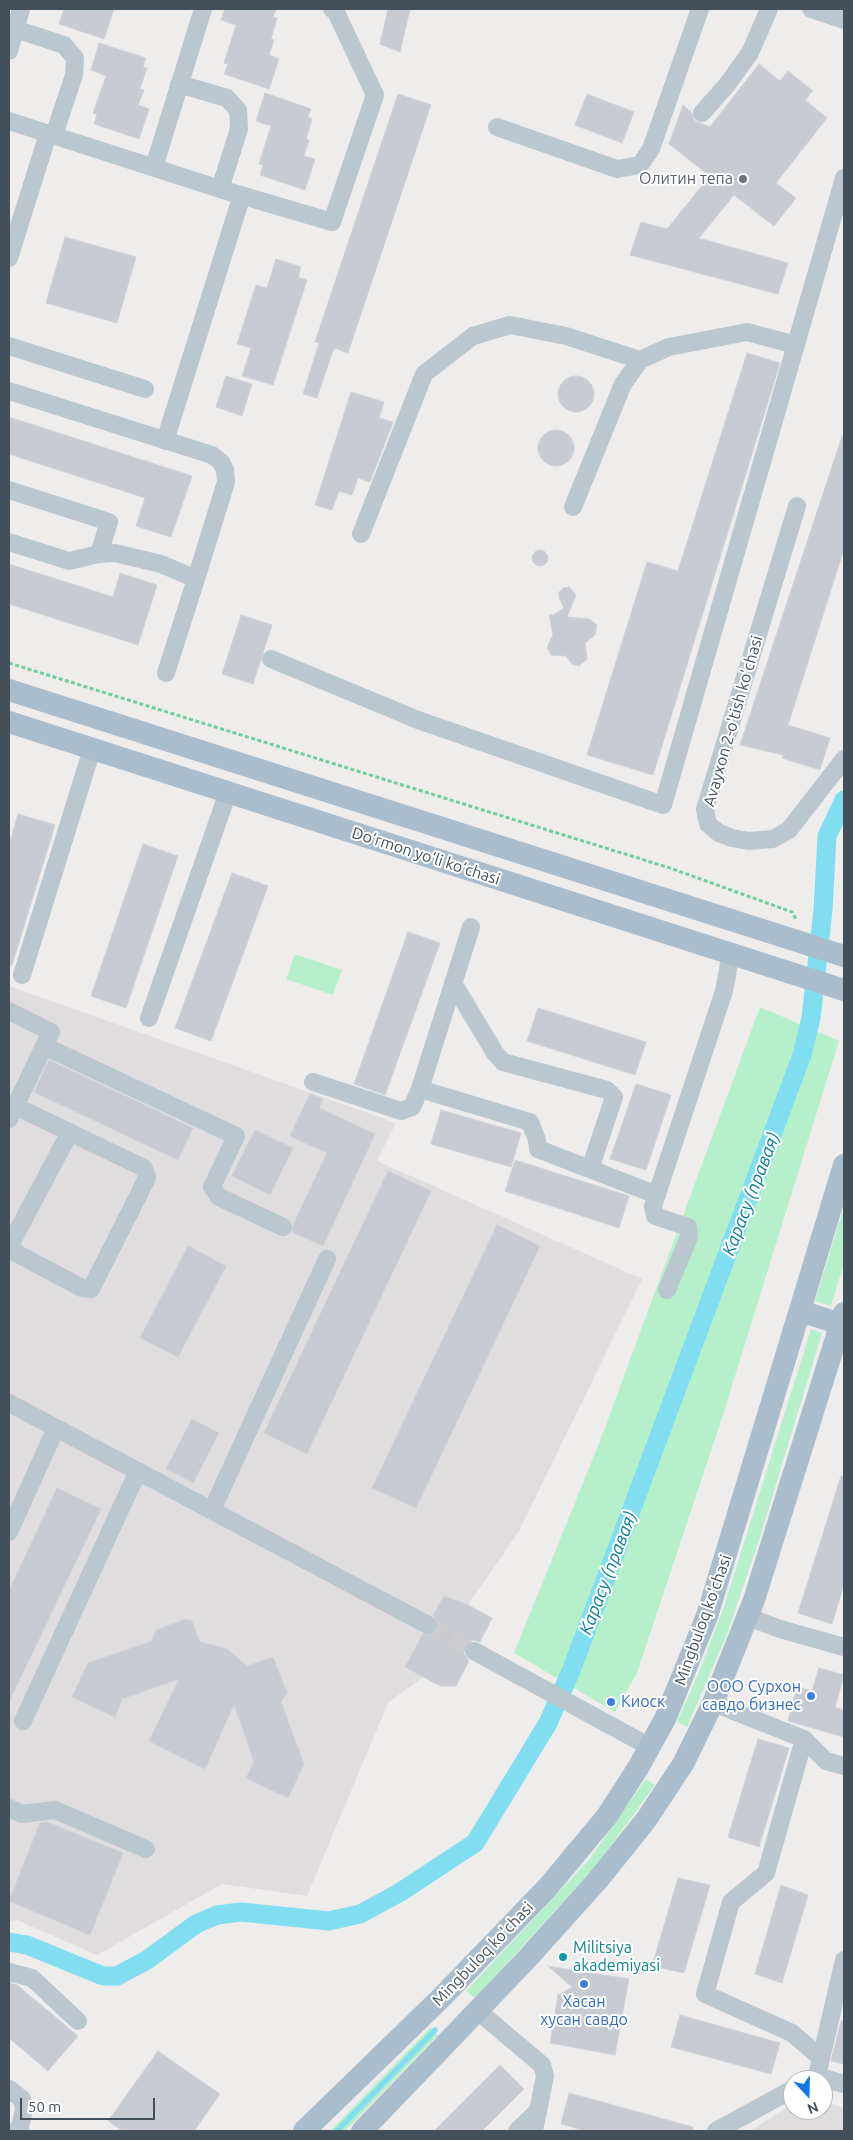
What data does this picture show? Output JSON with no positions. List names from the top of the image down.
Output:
{
  "streets": {
    "main road": ["Do‘rmon yo‘li ko‘chasi", "Mingbuloq ko'chasi"],
    "street": ["Avayxon 2-o'tish ko'chasi"]
  },
  "water": ["Карасу (правая)"],
  "places": [
    "Олитин тепа",
    "ООО Сурхон савдо бизнес",
    "Киоск",
    "Militsiya akademiyasi",
    "Хасан хусан савдо"
  ],
  "scale_bar": "50 m",
  "north": "bottom"
}
